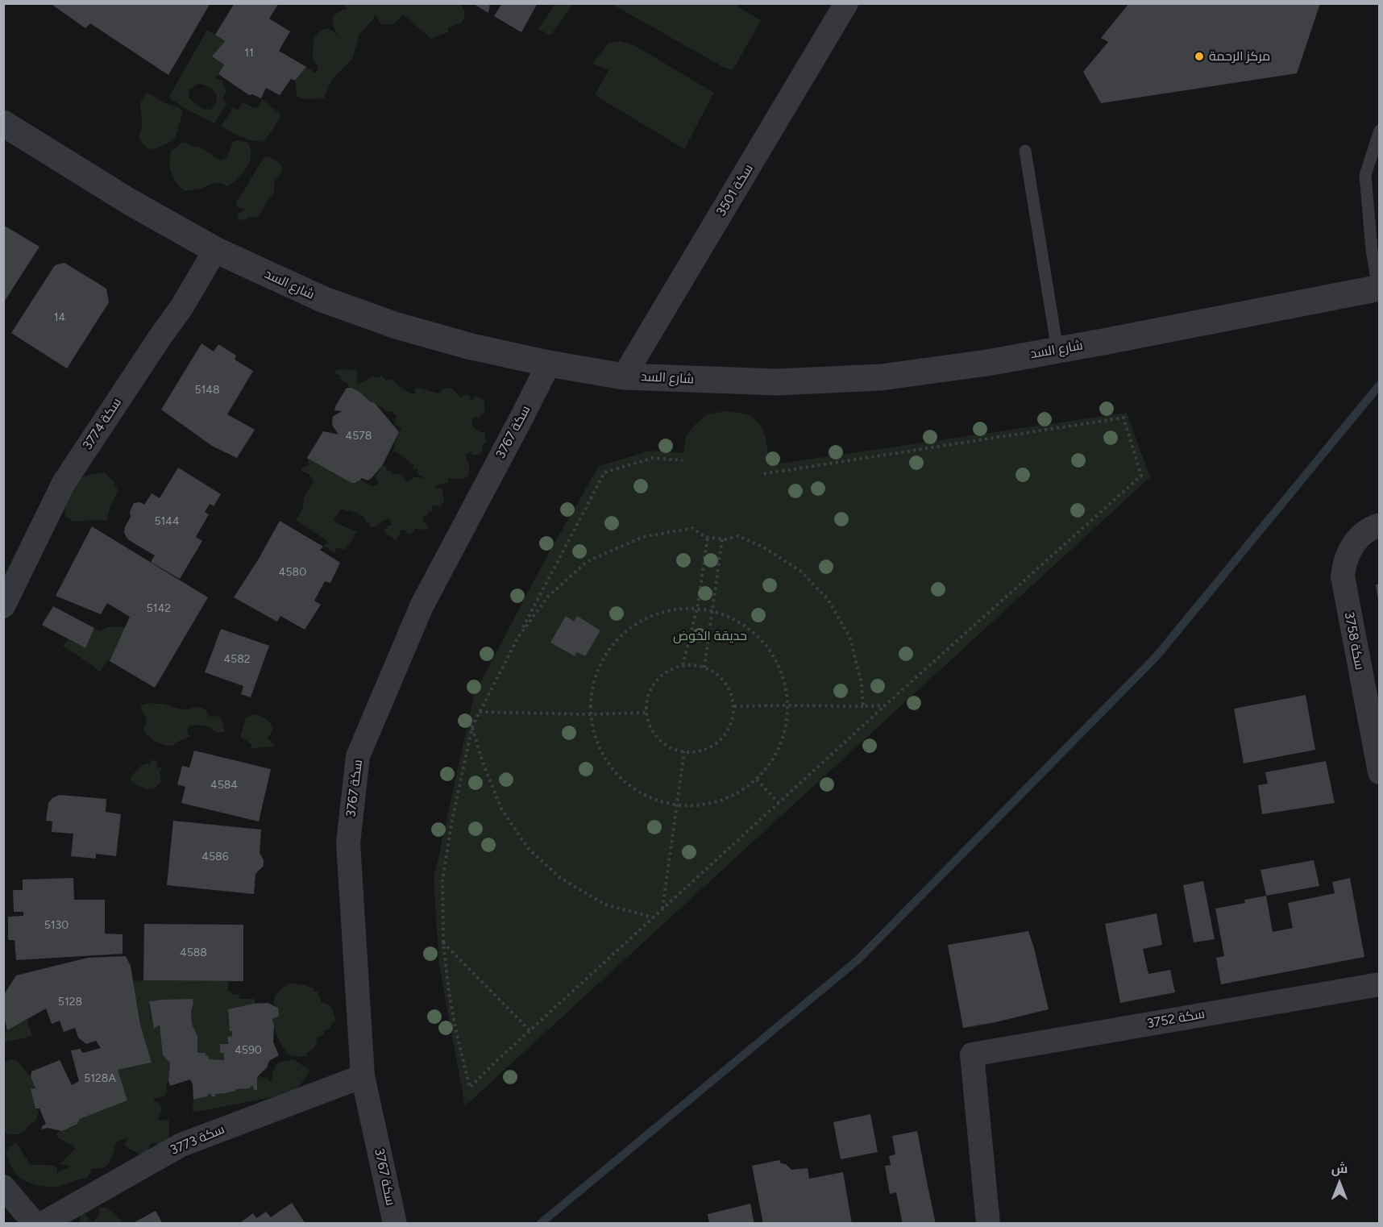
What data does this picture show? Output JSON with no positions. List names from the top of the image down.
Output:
{
  "streets": {
    "street": [
      "سكة 3501",
      "شارع السد",
      "سكة 3774",
      "سكة 3767",
      "سكة 3758",
      "سكة 3752",
      "سكة 3773"
    ]
  },
  "crossings": [
    ["سكة 3501", "شارع السد"],
    ["شارع السد", "سكة 3774"],
    ["شارع السد", "سكة 3767"],
    ["سكة 3767", "سكة 3773"]
  ],
  "parks": ["حديقة الخوض"],
  "places": ["مركز الرحمة"],
  "house_numbers": [
    "11",
    "14",
    "5148",
    "4578",
    "5144",
    "4580",
    "5142",
    "4582",
    "4584",
    "4586",
    "5130",
    "4588",
    "5128",
    "4590",
    "5128A"
  ],
  "north": "top"
}
